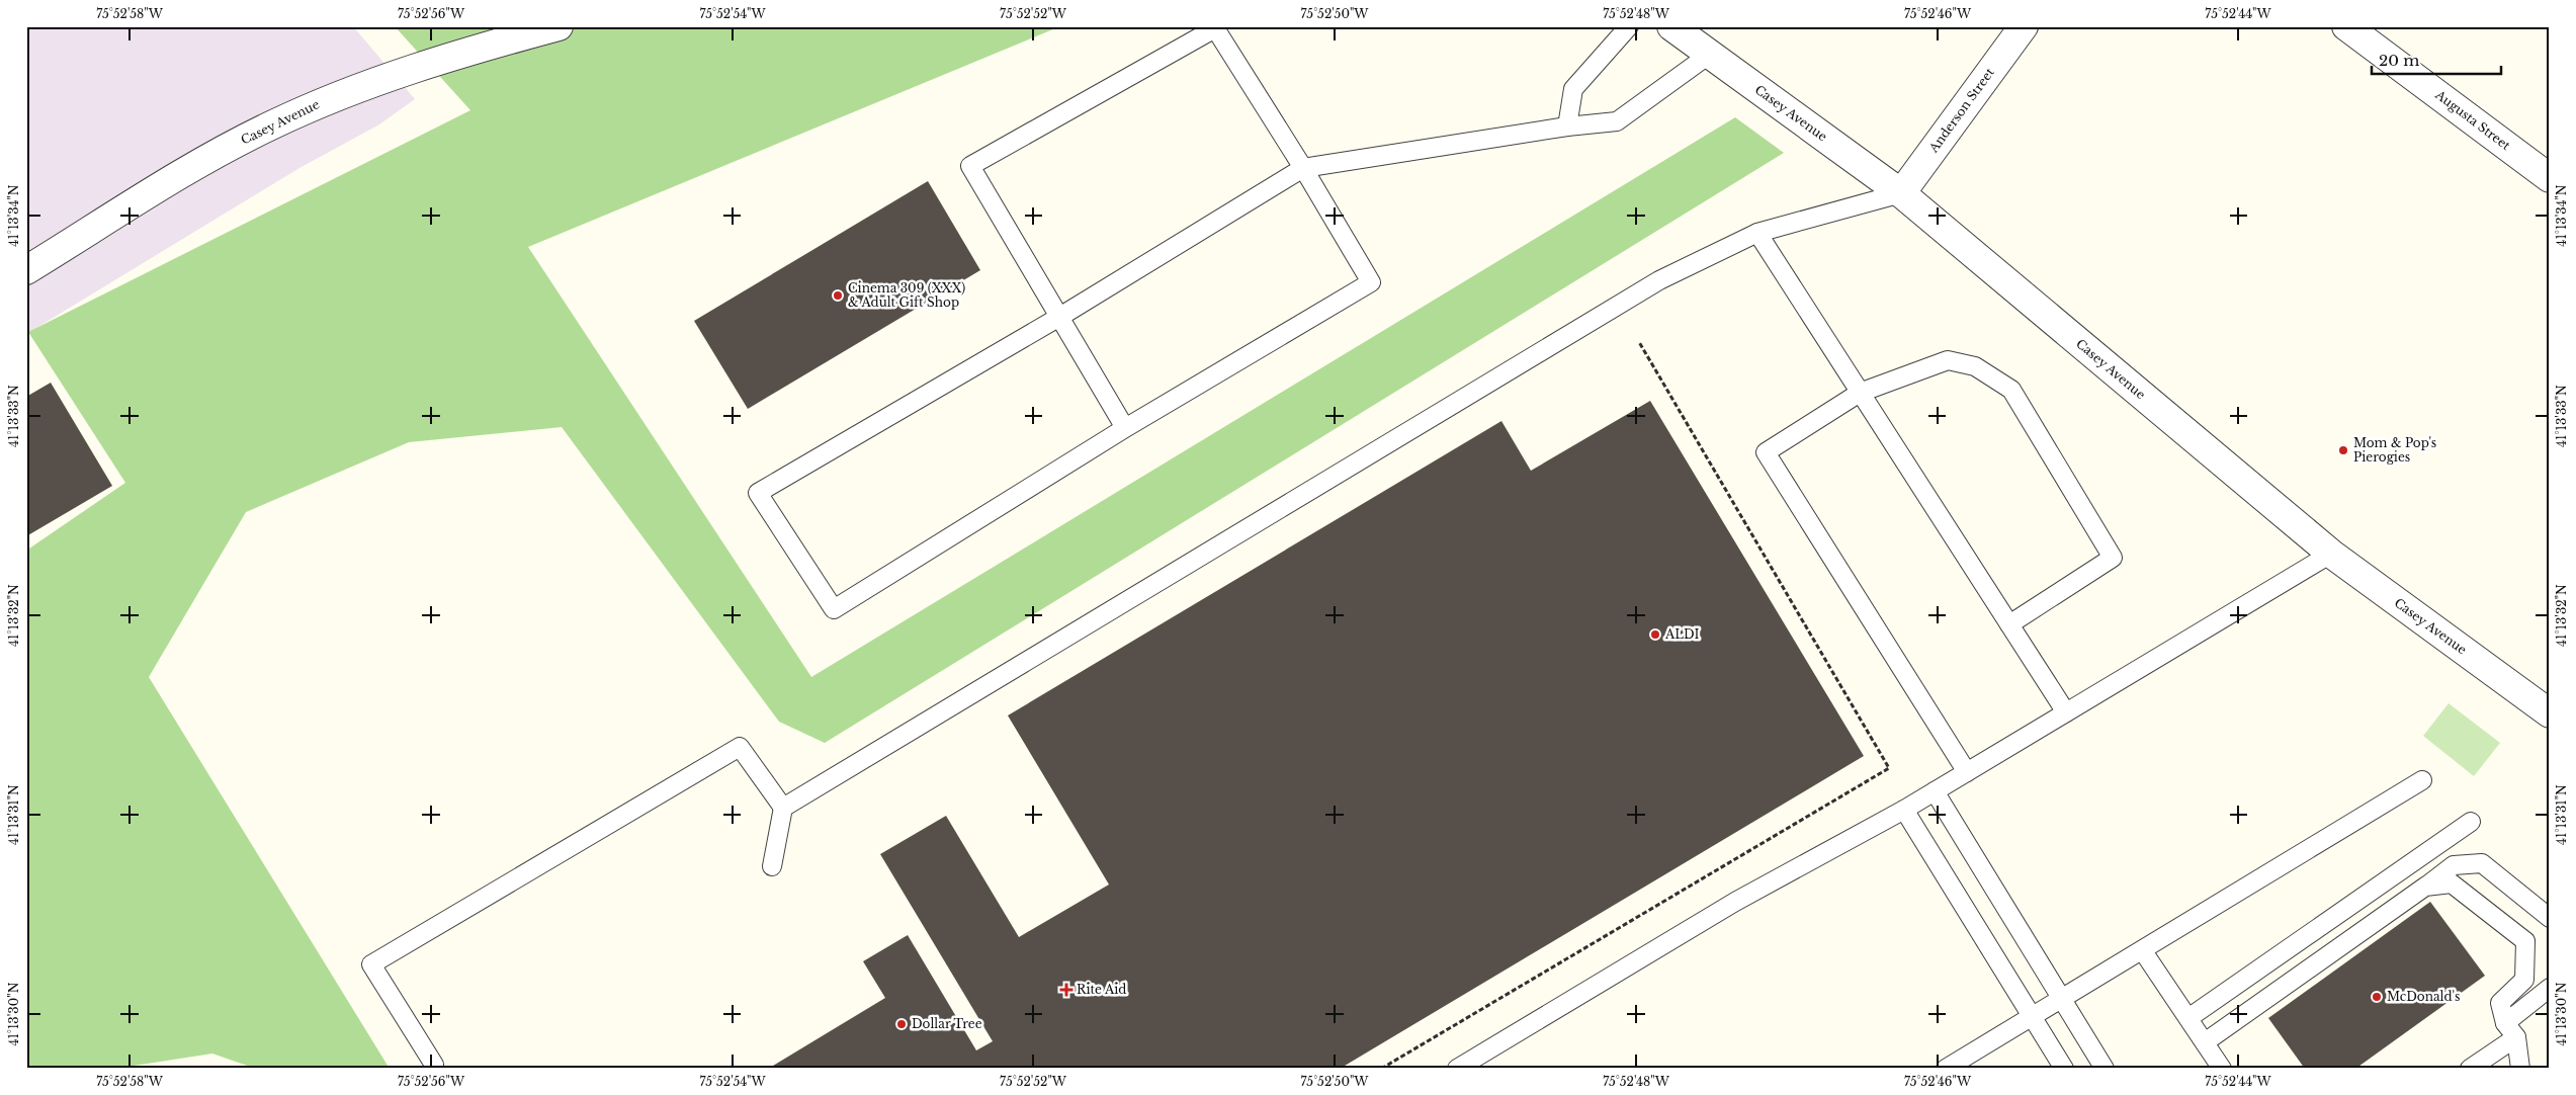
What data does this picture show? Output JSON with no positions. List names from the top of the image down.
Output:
{
  "streets": {
    "street": ["Anderson Street", "Casey Avenue", "Augusta Street"]
  },
  "crossings": [
    ["Anderson Street", "Casey Avenue"]
  ],
  "places": {
    "other": [
      "Cinema 309 (XXX) & Adult Gift Shop",
      "Mom & Pop's Pierogies",
      "ALDI",
      "McDonald's",
      "Dollar Tree"
    ],
    "health": ["Rite Aid"]
  },
  "scale_bar": "20 m",
  "coordinates": [
    "75°52'58\"W",
    "75°52'56\"W",
    "75°52'54\"W",
    "75°52'52\"W",
    "75°52'50\"W",
    "75°52'48\"W",
    "75°52'46\"W",
    "75°52'44\"W",
    "41°13'34\"N",
    "41°13'33\"N",
    "41°13'32\"N",
    "41°13'31\"N",
    "41°13'30\"N"
  ]
}
